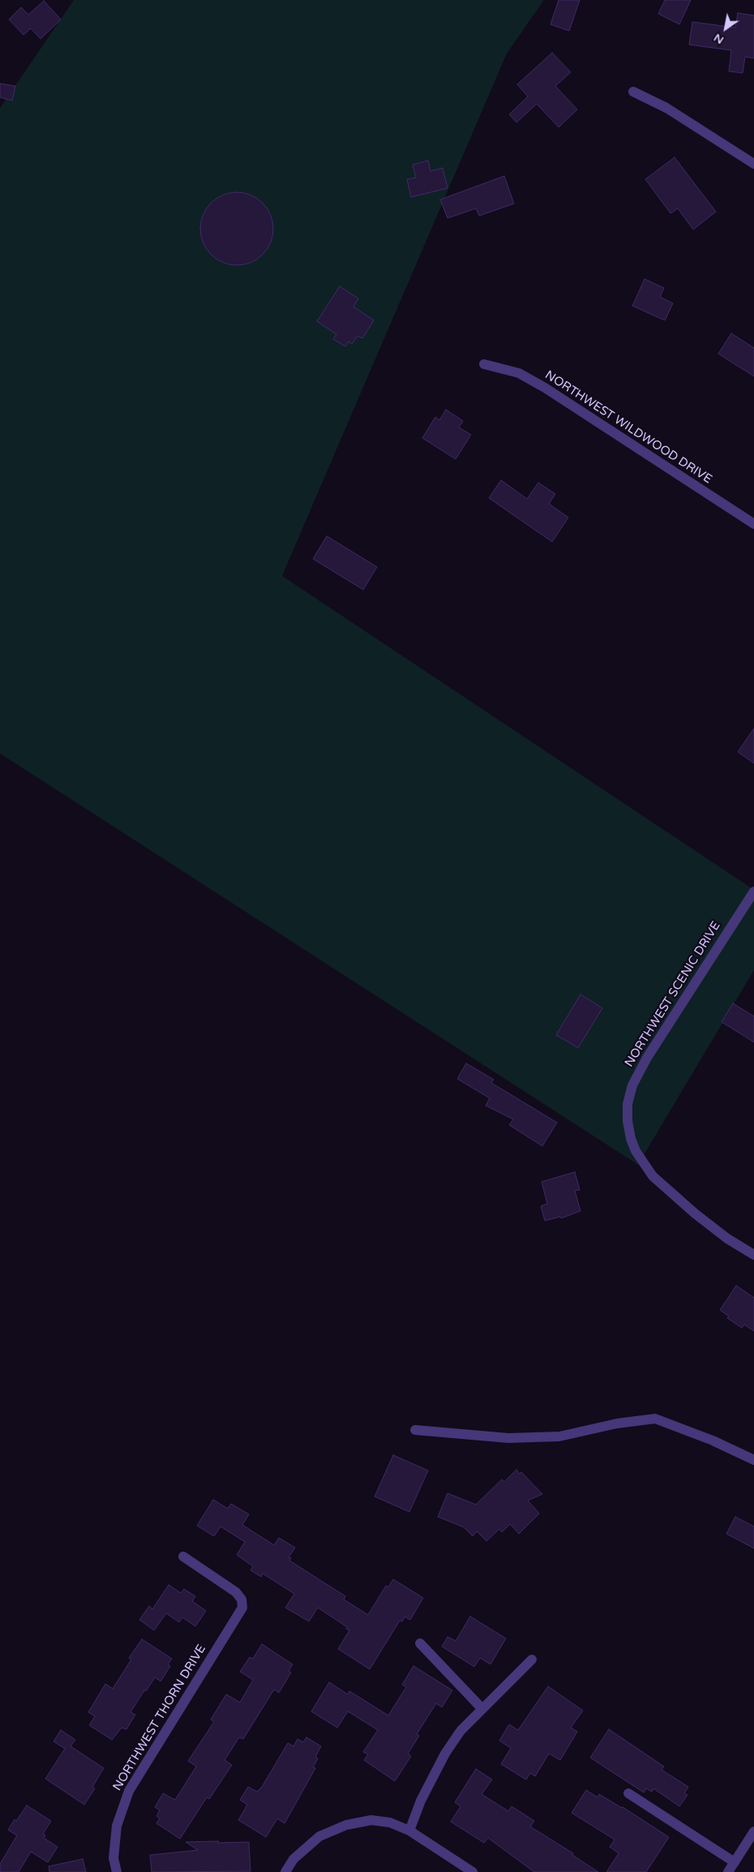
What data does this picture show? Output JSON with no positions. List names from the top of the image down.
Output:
{
  "streets": {
    "street": ["NORTHWEST WILDWOOD DRIVE", "NORTHWEST SCENIC DRIVE", "NORTHWEST THORN DRIVE"]
  },
  "north": "bottom left"
}
